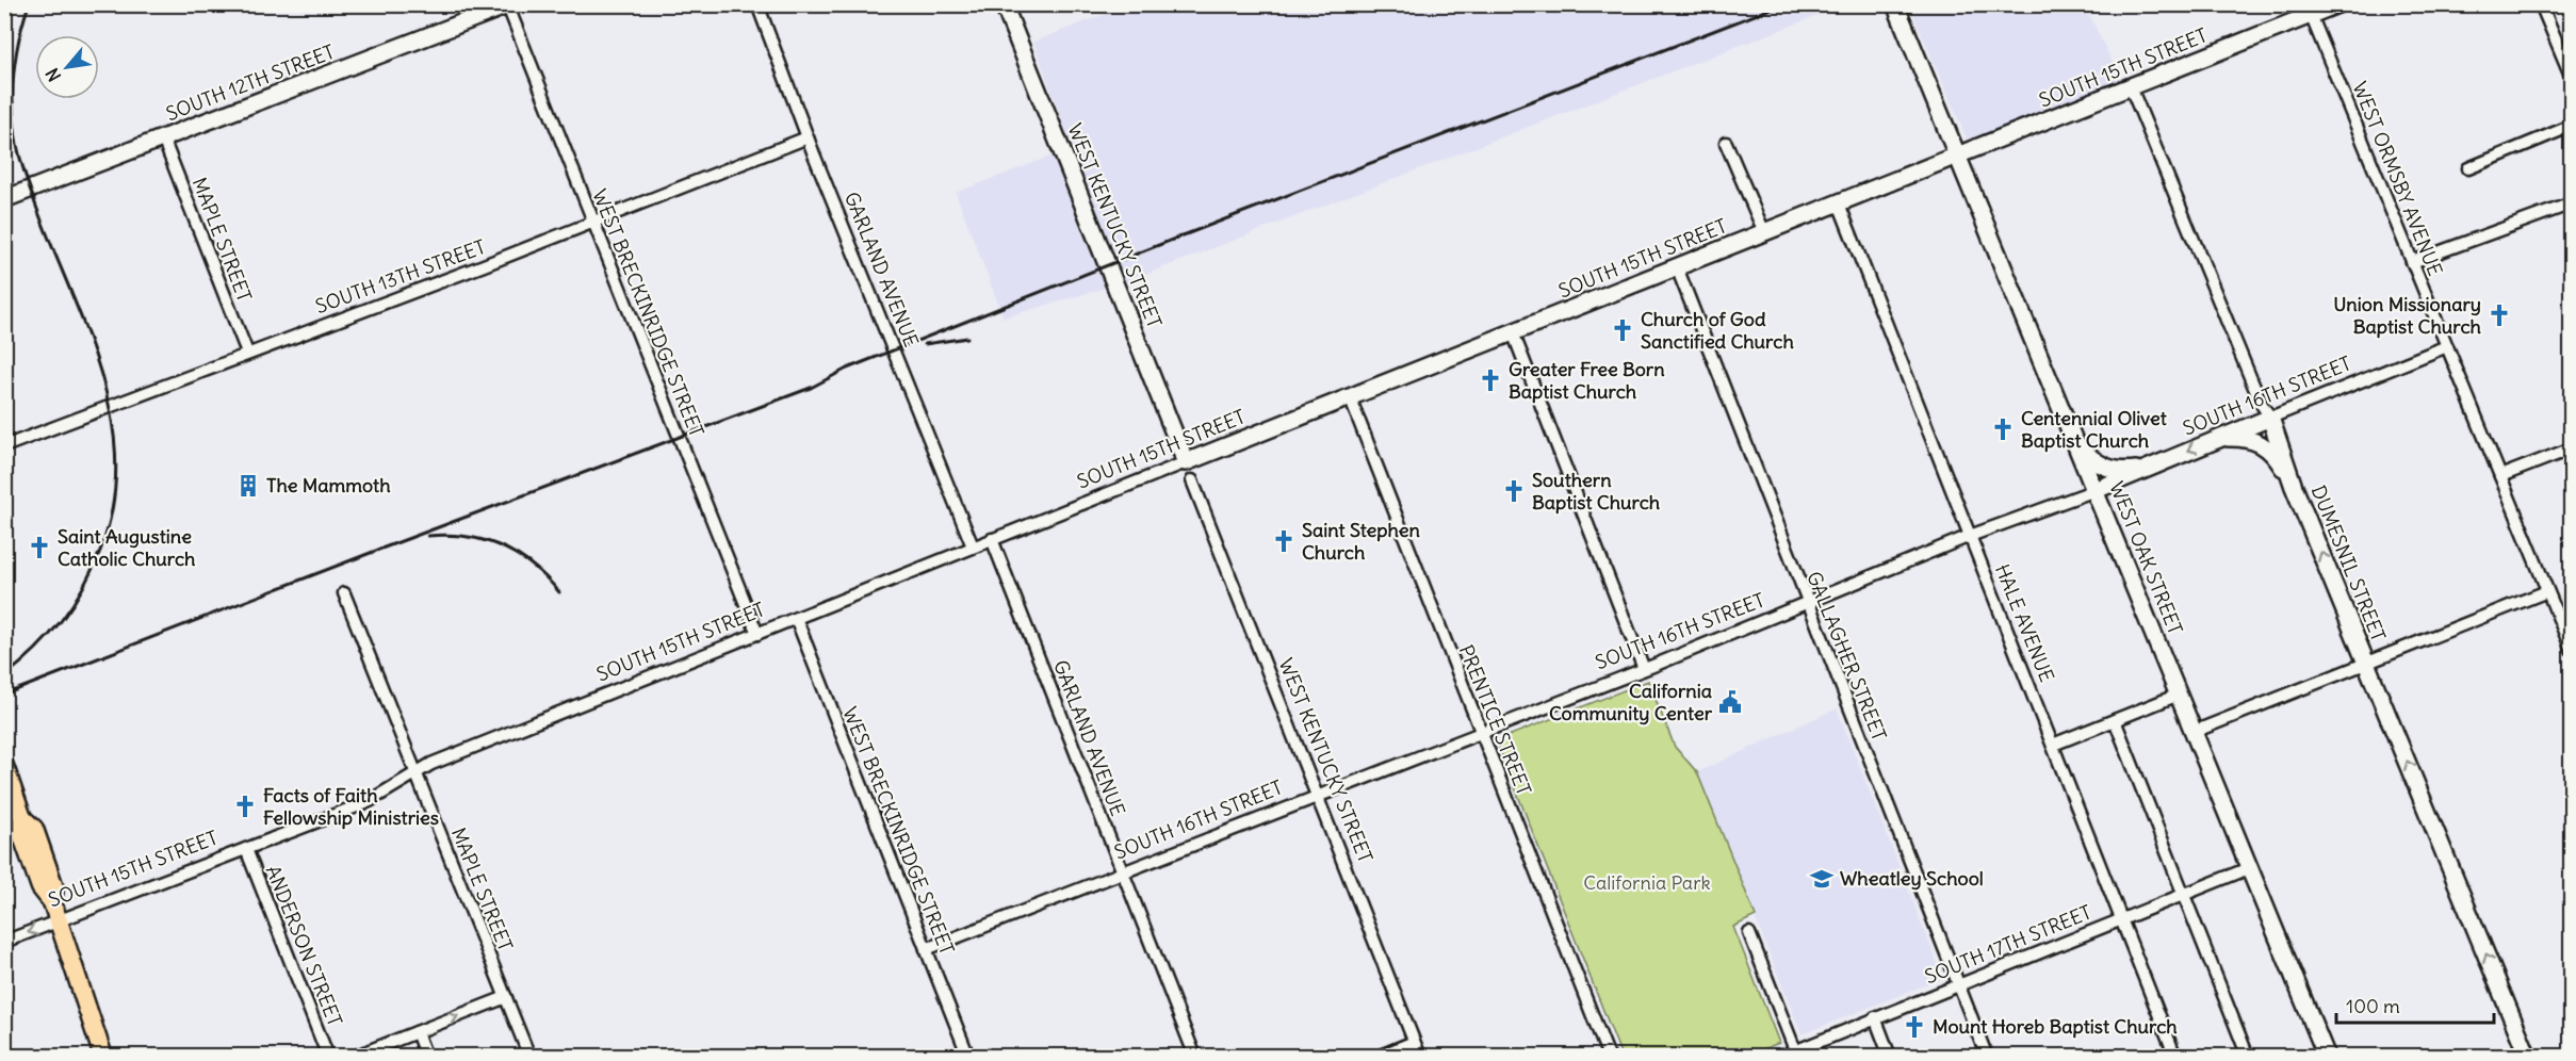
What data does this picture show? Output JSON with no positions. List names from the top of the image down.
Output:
{
  "streets": {
    "street": [
      "SOUTH 15TH STREET",
      "SOUTH 12TH STREET",
      "WEST ORMSBY AVENUE",
      "WEST KENTUCKY STREET",
      "MAPLE STREET",
      "GARLAND AVENUE",
      "SOUTH 13TH STREET",
      "WEST BRECKINRIDGE STREET",
      "SOUTH 16TH STREET",
      "WEST OAK STREET",
      "DUMESNIL STREET",
      "HALE AVENUE",
      "GALLAGHER STREET",
      "PRENTICE STREET",
      "SOUTH 17TH STREET",
      "ANDERSON STREET"
    ]
  },
  "crossings": [
    ["SOUTH 15TH STREET", "WEST ORMSBY AVENUE"],
    ["SOUTH 15TH STREET", "WEST KENTUCKY STREET"],
    ["SOUTH 15TH STREET", "MAPLE STREET"],
    ["SOUTH 15TH STREET", "GARLAND AVENUE"],
    ["SOUTH 15TH STREET", "WEST BRECKINRIDGE STREET"],
    ["SOUTH 15TH STREET", "WEST OAK STREET"],
    ["SOUTH 15TH STREET", "DUMESNIL STREET"],
    ["SOUTH 15TH STREET", "HALE AVENUE"],
    ["SOUTH 15TH STREET", "GALLAGHER STREET"],
    ["SOUTH 15TH STREET", "PRENTICE STREET"],
    ["SOUTH 15TH STREET", "ANDERSON STREET"],
    ["SOUTH 12TH STREET", "MAPLE STREET"],
    ["SOUTH 12TH STREET", "WEST BRECKINRIDGE STREET"],
    ["WEST ORMSBY AVENUE", "SOUTH 16TH STREET"],
    ["WEST KENTUCKY STREET", "SOUTH 16TH STREET"],
    ["MAPLE STREET", "SOUTH 13TH STREET"],
    ["GARLAND AVENUE", "SOUTH 13TH STREET"],
    ["GARLAND AVENUE", "SOUTH 16TH STREET"],
    ["SOUTH 13TH STREET", "WEST BRECKINRIDGE STREET"],
    ["WEST BRECKINRIDGE STREET", "SOUTH 16TH STREET"],
    ["SOUTH 16TH STREET", "WEST OAK STREET"],
    ["SOUTH 16TH STREET", "DUMESNIL STREET"],
    ["SOUTH 16TH STREET", "HALE AVENUE"],
    ["SOUTH 16TH STREET", "GALLAGHER STREET"],
    ["SOUTH 16TH STREET", "PRENTICE STREET"],
    ["WEST OAK STREET", "SOUTH 17TH STREET"],
    ["HALE AVENUE", "SOUTH 17TH STREET"],
    ["GALLAGHER STREET", "SOUTH 17TH STREET"]
  ],
  "one_way": ["DUMESNIL STREET"],
  "parks": ["California Park"],
  "places": {
    "church": [
      "Union Missionary Baptist Church",
      "Church of God Sanctified Church",
      "Greater Free Born Baptist Church",
      "Centennial Olivet Baptist Church",
      "Southern Baptist Church",
      "Saint Stephen Church",
      "Saint Augustine Catholic Church",
      "Facts of Faith Fellowship Ministries",
      "Mount Horeb Baptist Church"
    ],
    "building": ["The Mammoth"],
    "public building": ["California Community Center"],
    "school or university": ["Wheatley School"]
  },
  "scale_bar": "100 m",
  "north": "bottom left"
}
